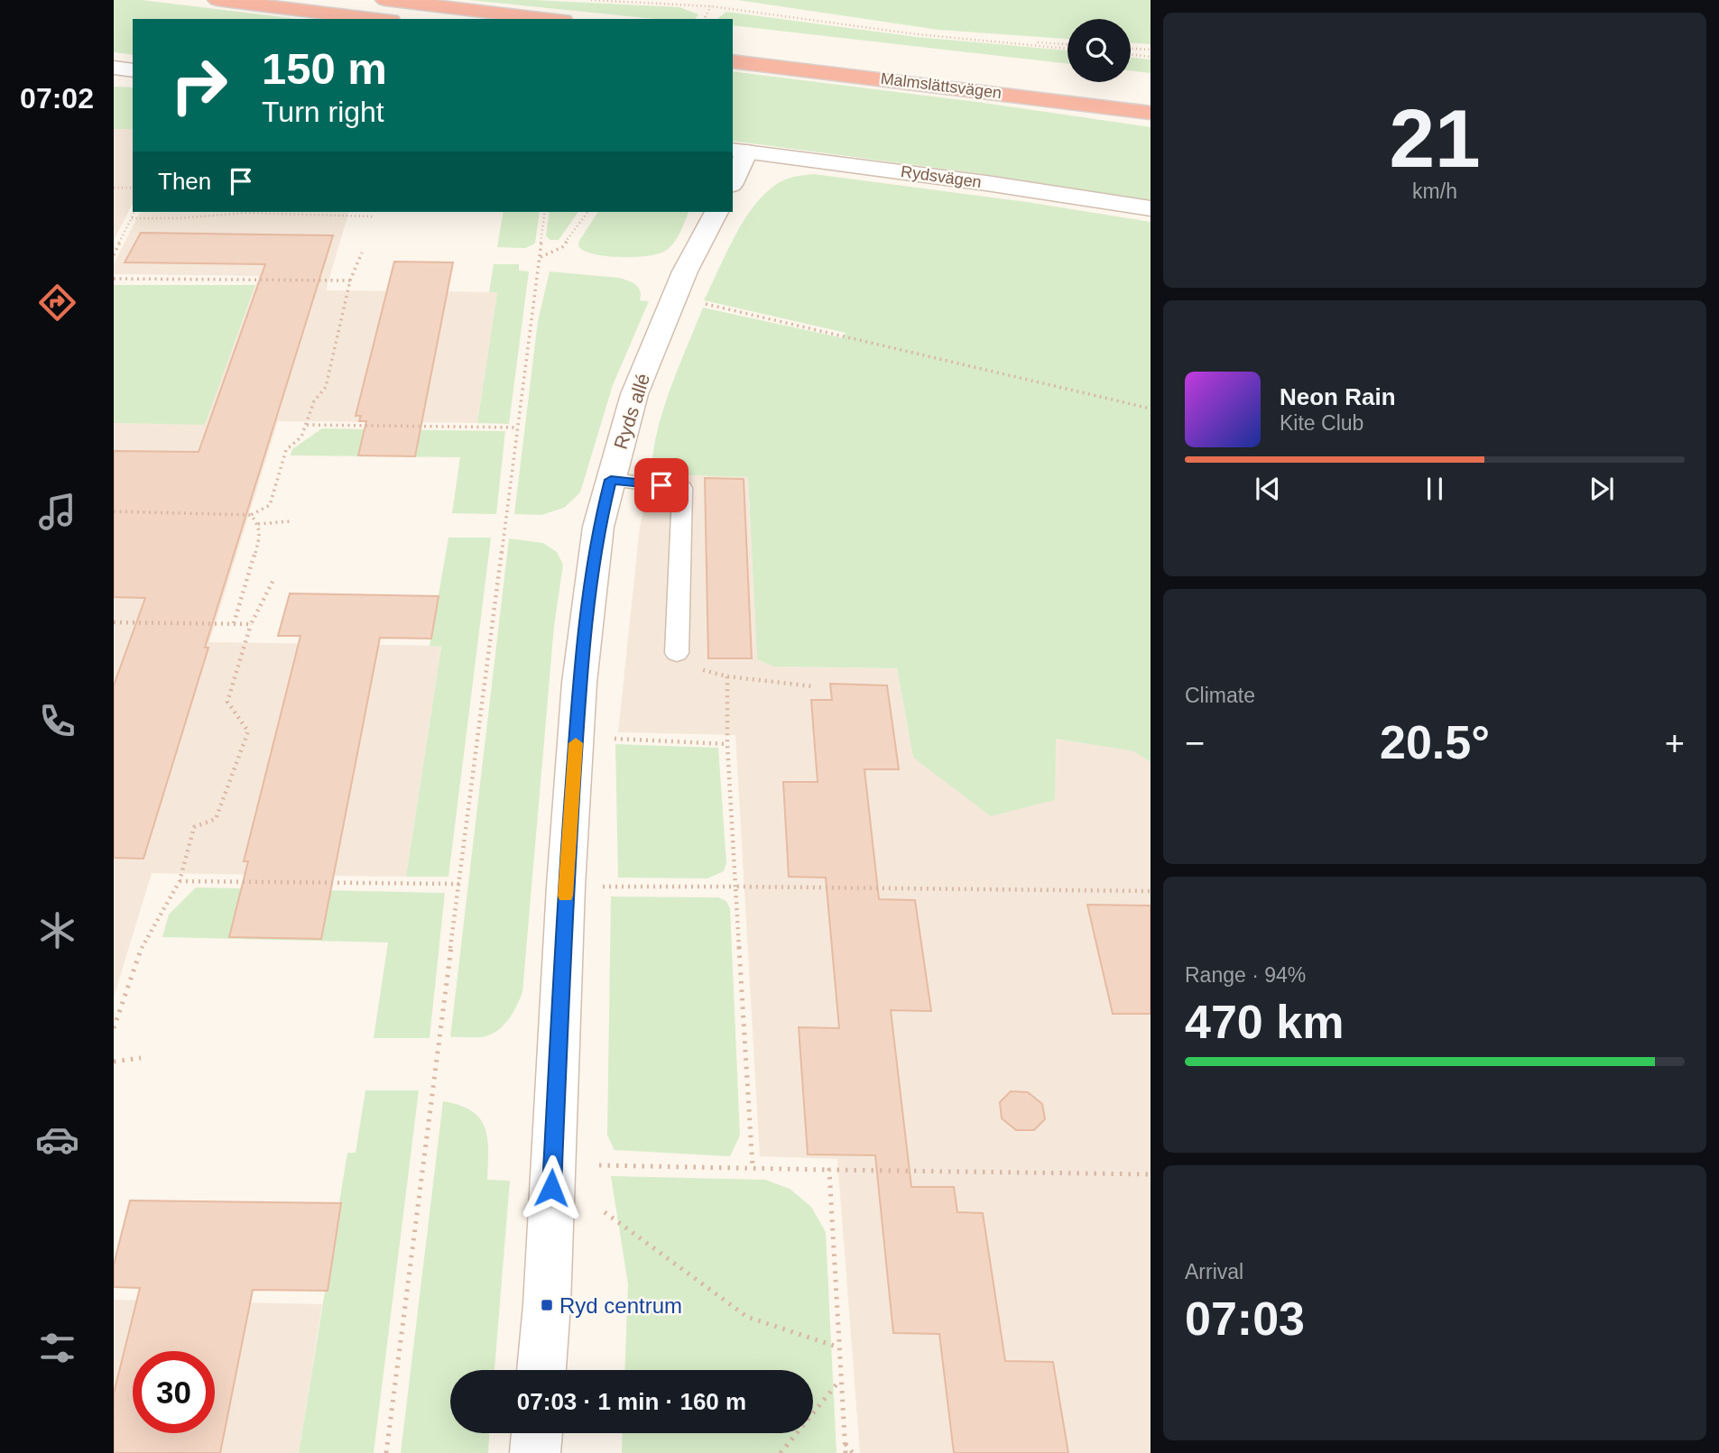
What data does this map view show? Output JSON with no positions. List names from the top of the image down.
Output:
{
  "streets": {
    "highway": ["Malmslättsvägen"],
    "street": ["Rydsvägen", "Ryds allé"]
  },
  "places": {
    "transit": ["Ryd centrum"]
  },
  "page": {
    "tabs": "07:02",
    "tile": [
      ["21", "km/h"],
      "Climate",
      ["Range · 94%", "470 km"],
      ["Arrival", "07:03"]
    ],
    "turn": ["150 m", "Turn right"],
    "then": "Then",
    "song": ["Neon Rain", "Kite Club"],
    "heat": ["−", "20.5°", "+"],
    "limit": "30",
    "trip": "07:03 · 1 min · 160 m"
  }
}
